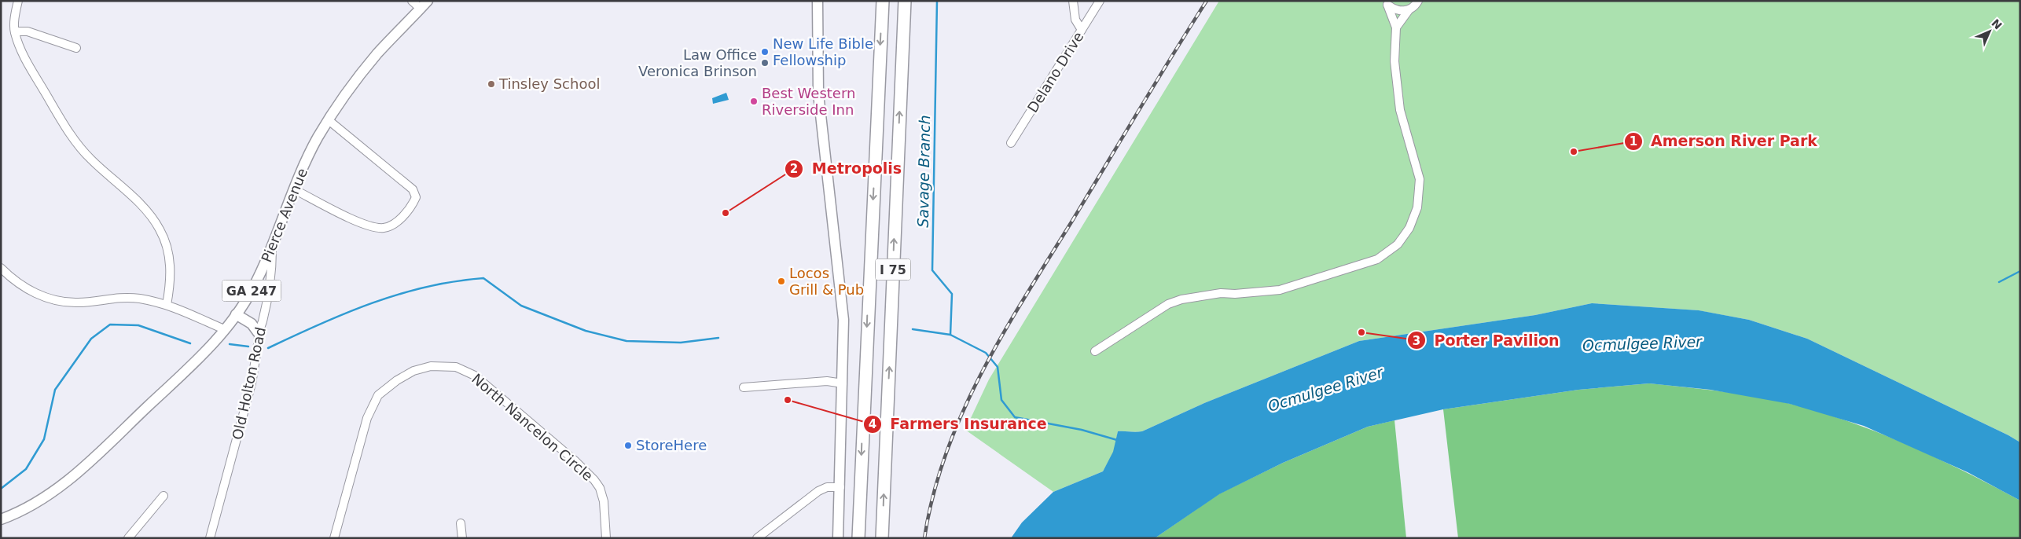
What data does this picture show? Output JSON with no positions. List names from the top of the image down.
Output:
{
  "streets": {
    "highway": ["I 75"],
    "main road": ["Pierce Avenue", "GA 247"],
    "street": ["Delano Drive", "Old Holton Road", "North Nancelon Circle"]
  },
  "crossings": [
    ["Pierce Avenue", "Old Holton Road"]
  ],
  "water": ["Savage Branch", "Ocmulgee River"],
  "places": [
    "New Life Bible Fellowship",
    "Law Office Veronica Brinson",
    "Tinsley School",
    "Best Western Riverside Inn",
    "Amerson River Park",
    "Metropolis",
    "Locos Grill & Pub",
    "Porter Pavilion",
    "Farmers Insurance",
    "StoreHere"
  ],
  "north": "top right"
}
